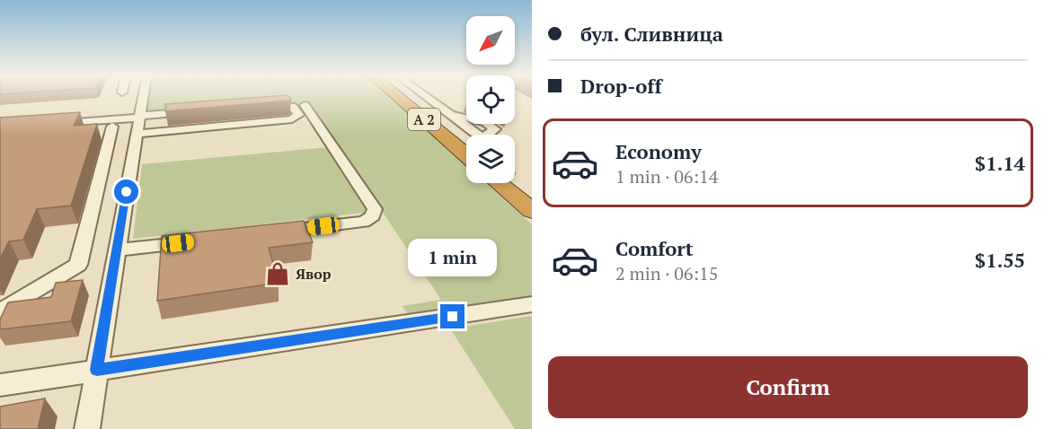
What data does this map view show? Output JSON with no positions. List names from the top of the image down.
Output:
{
  "streets": {
    "highway": ["A 2"]
  },
  "places": {
    "shop": ["Явор"]
  },
  "north": "bottom left",
  "page": {
    "banner": ["бул. Сливница", "Drop-off"],
    "list": [
      {
        "name": "Economy",
        "note": "1 min · 06:14",
        "value": "$1.14"
      },
      {
        "name": "Comfort",
        "note": "2 min · 06:15",
        "value": "$1.55"
      }
    ],
    "bubble": "1 min",
    "buttons": "Confirm"
  }
}
